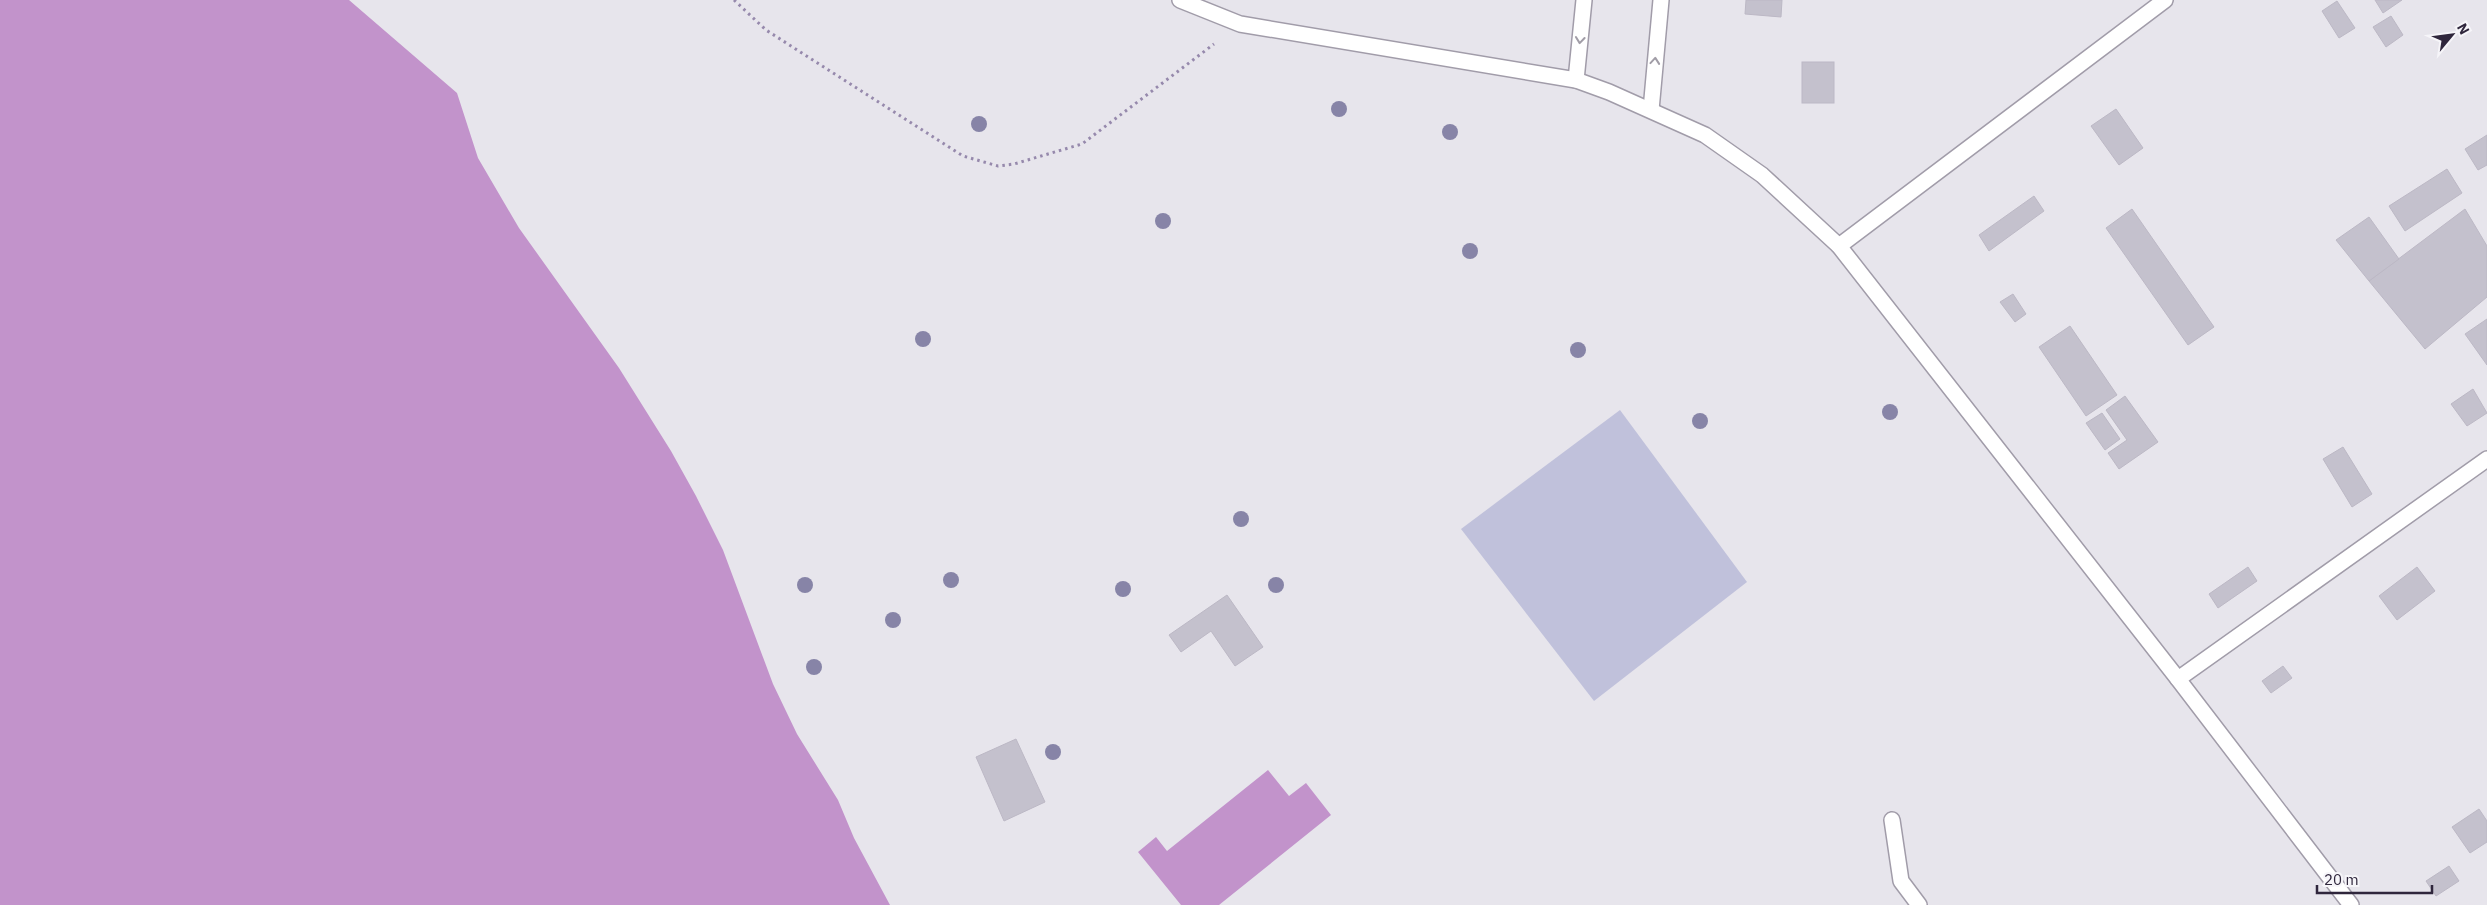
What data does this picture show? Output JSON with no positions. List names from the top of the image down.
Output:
{
  "scale_bar": "20 m",
  "north": "top right"
}
